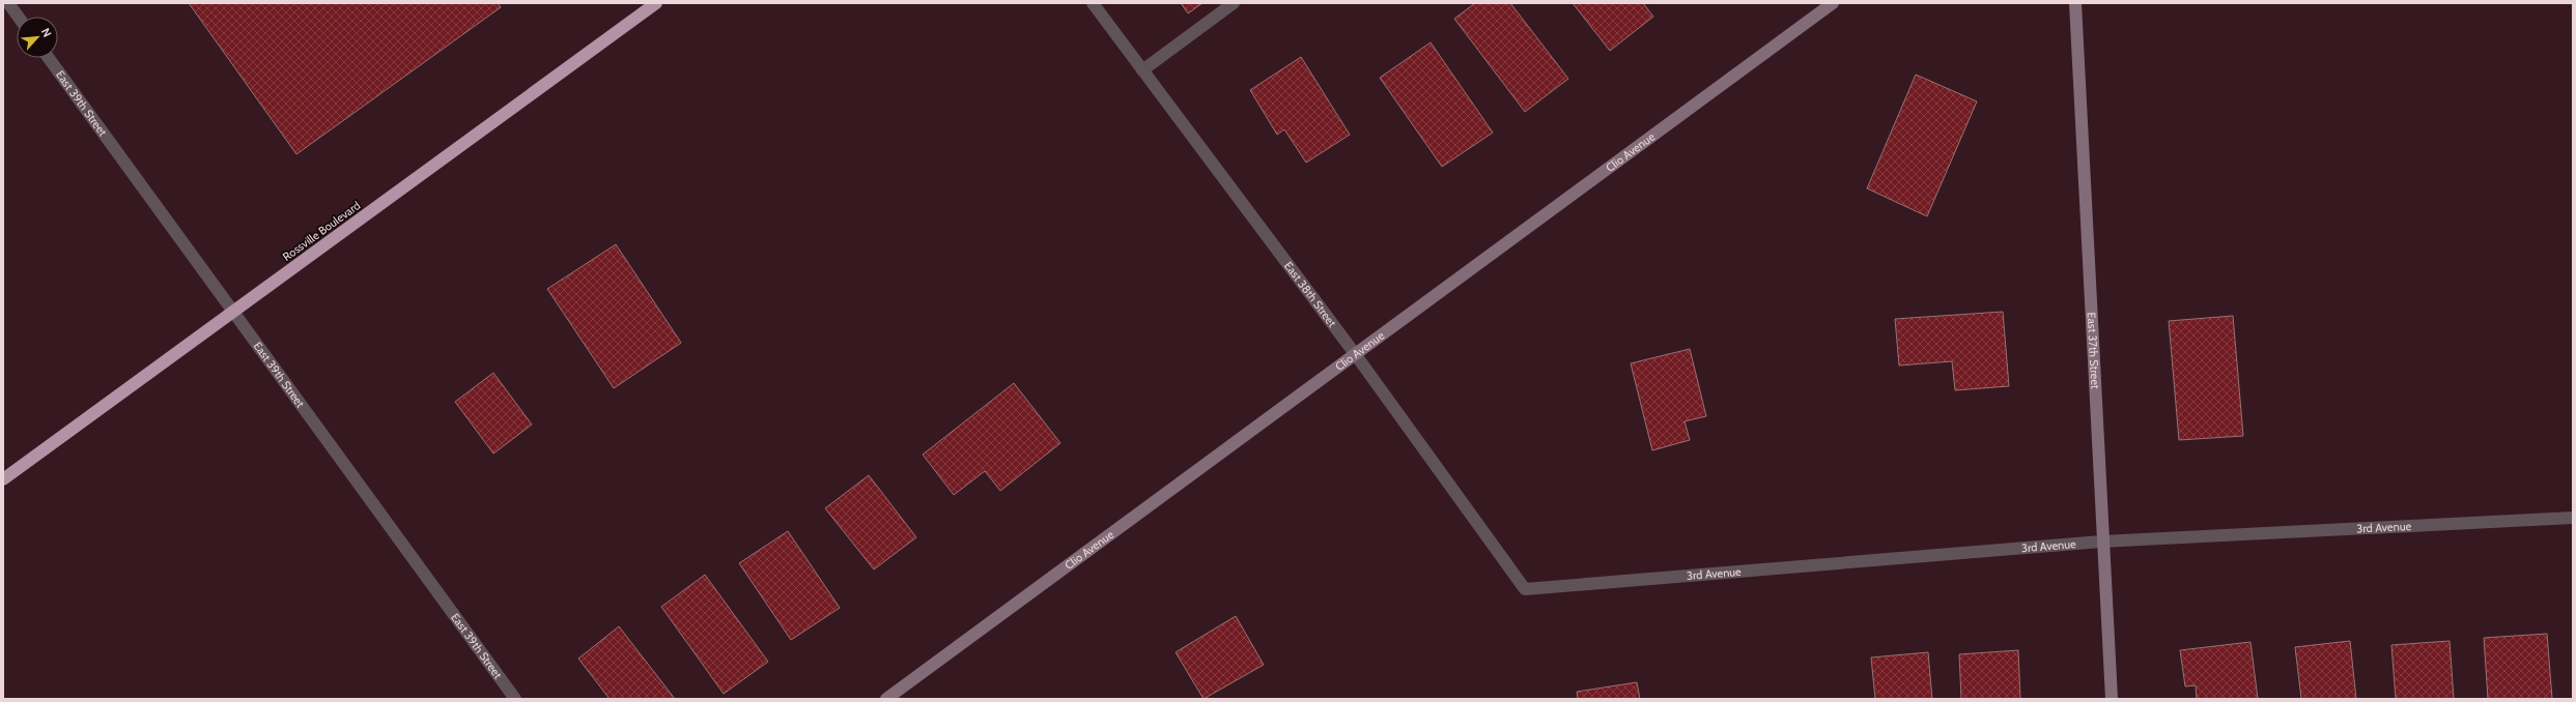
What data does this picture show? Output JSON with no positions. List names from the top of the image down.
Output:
{
  "streets": {
    "highway": ["Rossville Boulevard"],
    "street": [
      "East 39th Street",
      "Clio Avenue",
      "East 38th Street",
      "East 37th Street",
      "3rd Avenue"
    ]
  },
  "crossings": [
    ["East 39th Street", "Rossville Boulevard"],
    ["Clio Avenue", "East 38th Street"],
    ["East 38th Street", "3rd Avenue"],
    ["East 37th Street", "3rd Avenue"]
  ],
  "north": "top right"
}
